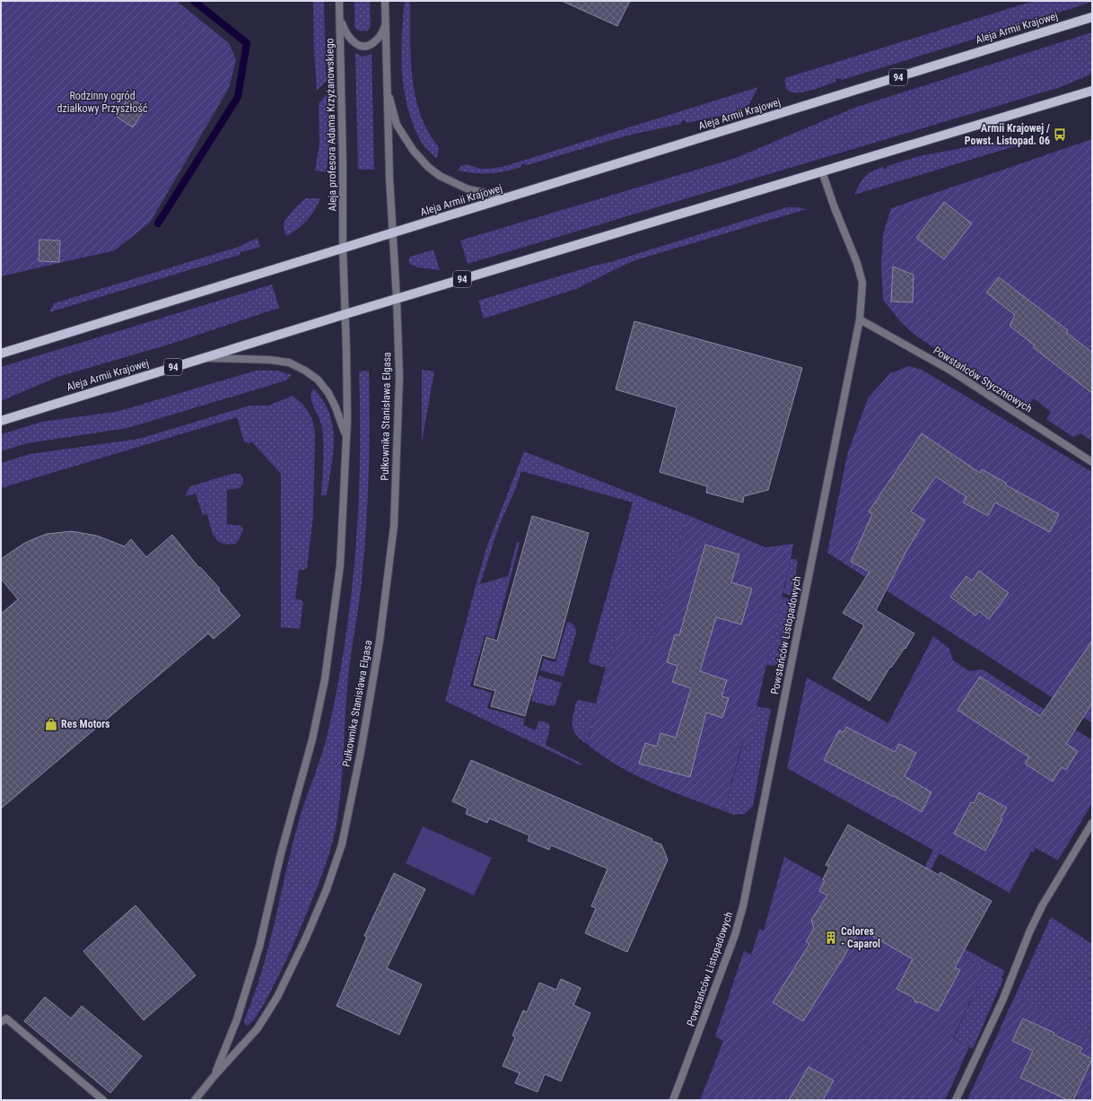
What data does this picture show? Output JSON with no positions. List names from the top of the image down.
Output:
{
  "streets": {
    "main road": ["Aleja Armii Krajowej", "94"],
    "street": [
      "Aleja profesora Adama Krzyżanowskiego",
      "Powstańców Styczniowych",
      "Pułkownika Stanisława Elgasa",
      "Powstańców Listopadowych"
    ]
  },
  "crossings": [
    ["Aleja Armii Krajowej", "Aleja profesora Adama Krzyżanowskiego"],
    ["Aleja Armii Krajowej", "Pułkownika Stanisława Elgasa"],
    ["Aleja Armii Krajowej", "Powstańców Listopadowych"],
    ["Powstańców Styczniowych", "Powstańców Listopadowych"]
  ],
  "parks": ["Rodzinny ogród działkowy Przyszłość"],
  "places": {
    "bus stop": ["Armii Krajowej / Powst. Listopad. 06"],
    "shop": ["Res Motors"],
    "building": ["Colores - Caparol"]
  }
}
